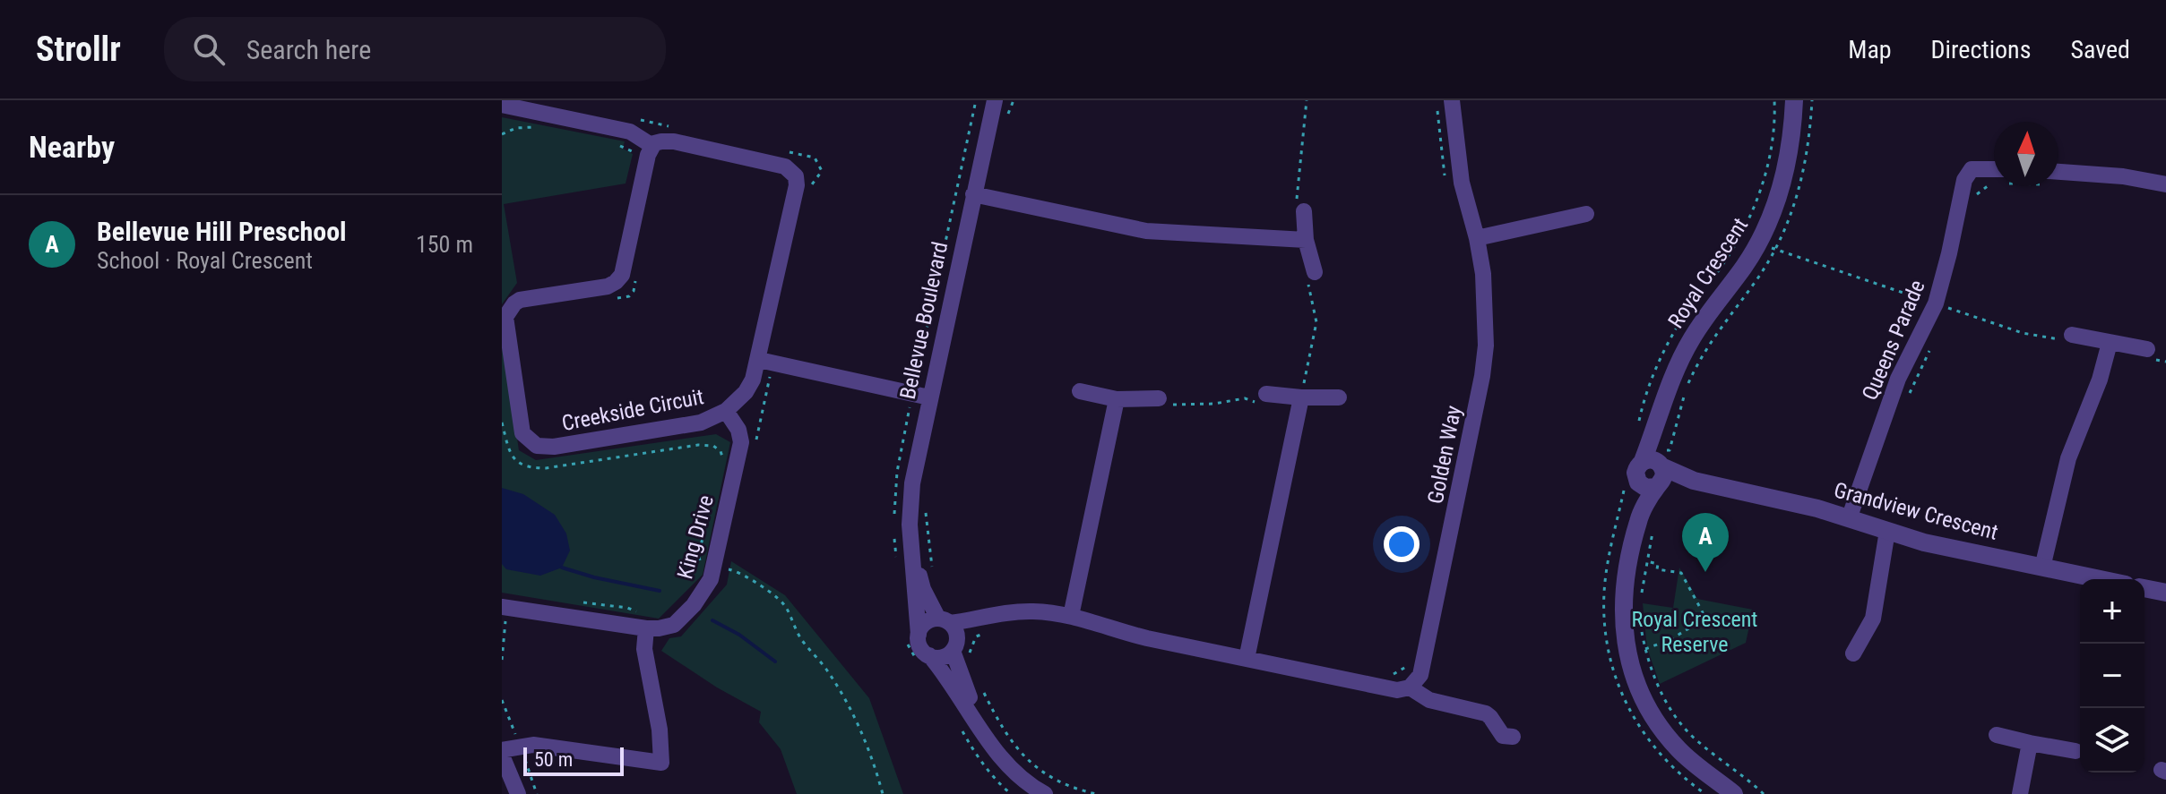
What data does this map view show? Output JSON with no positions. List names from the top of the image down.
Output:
{
  "streets": {
    "street": [
      "Royal Crescent",
      "Bellevue Boulevard",
      "Queens Parade",
      "Creekside Circuit",
      "Golden Way",
      "Grandview Crescent",
      "King Drive"
    ]
  },
  "crossings": [
    ["Royal Crescent", "Grandview Crescent"],
    ["Queens Parade", "Grandview Crescent"],
    ["Creekside Circuit", "King Drive"]
  ],
  "parks": ["Royal Crescent Reserve"],
  "scale_bar": "50 m",
  "north": "top",
  "page": {
    "header": "Strollr",
    "search": "Search here",
    "nav": ["Map", "Directions", "Saved"],
    "heading": "Nearby",
    "list": [
      {
        "mark": "A",
        "name": "Bellevue Hill Preschool",
        "note": "School · Royal Crescent",
        "value": "150 m"
      }
    ],
    "pins": "A",
    "map_buttons": ["+", "−"],
    "scale": "50 m"
  }
}
